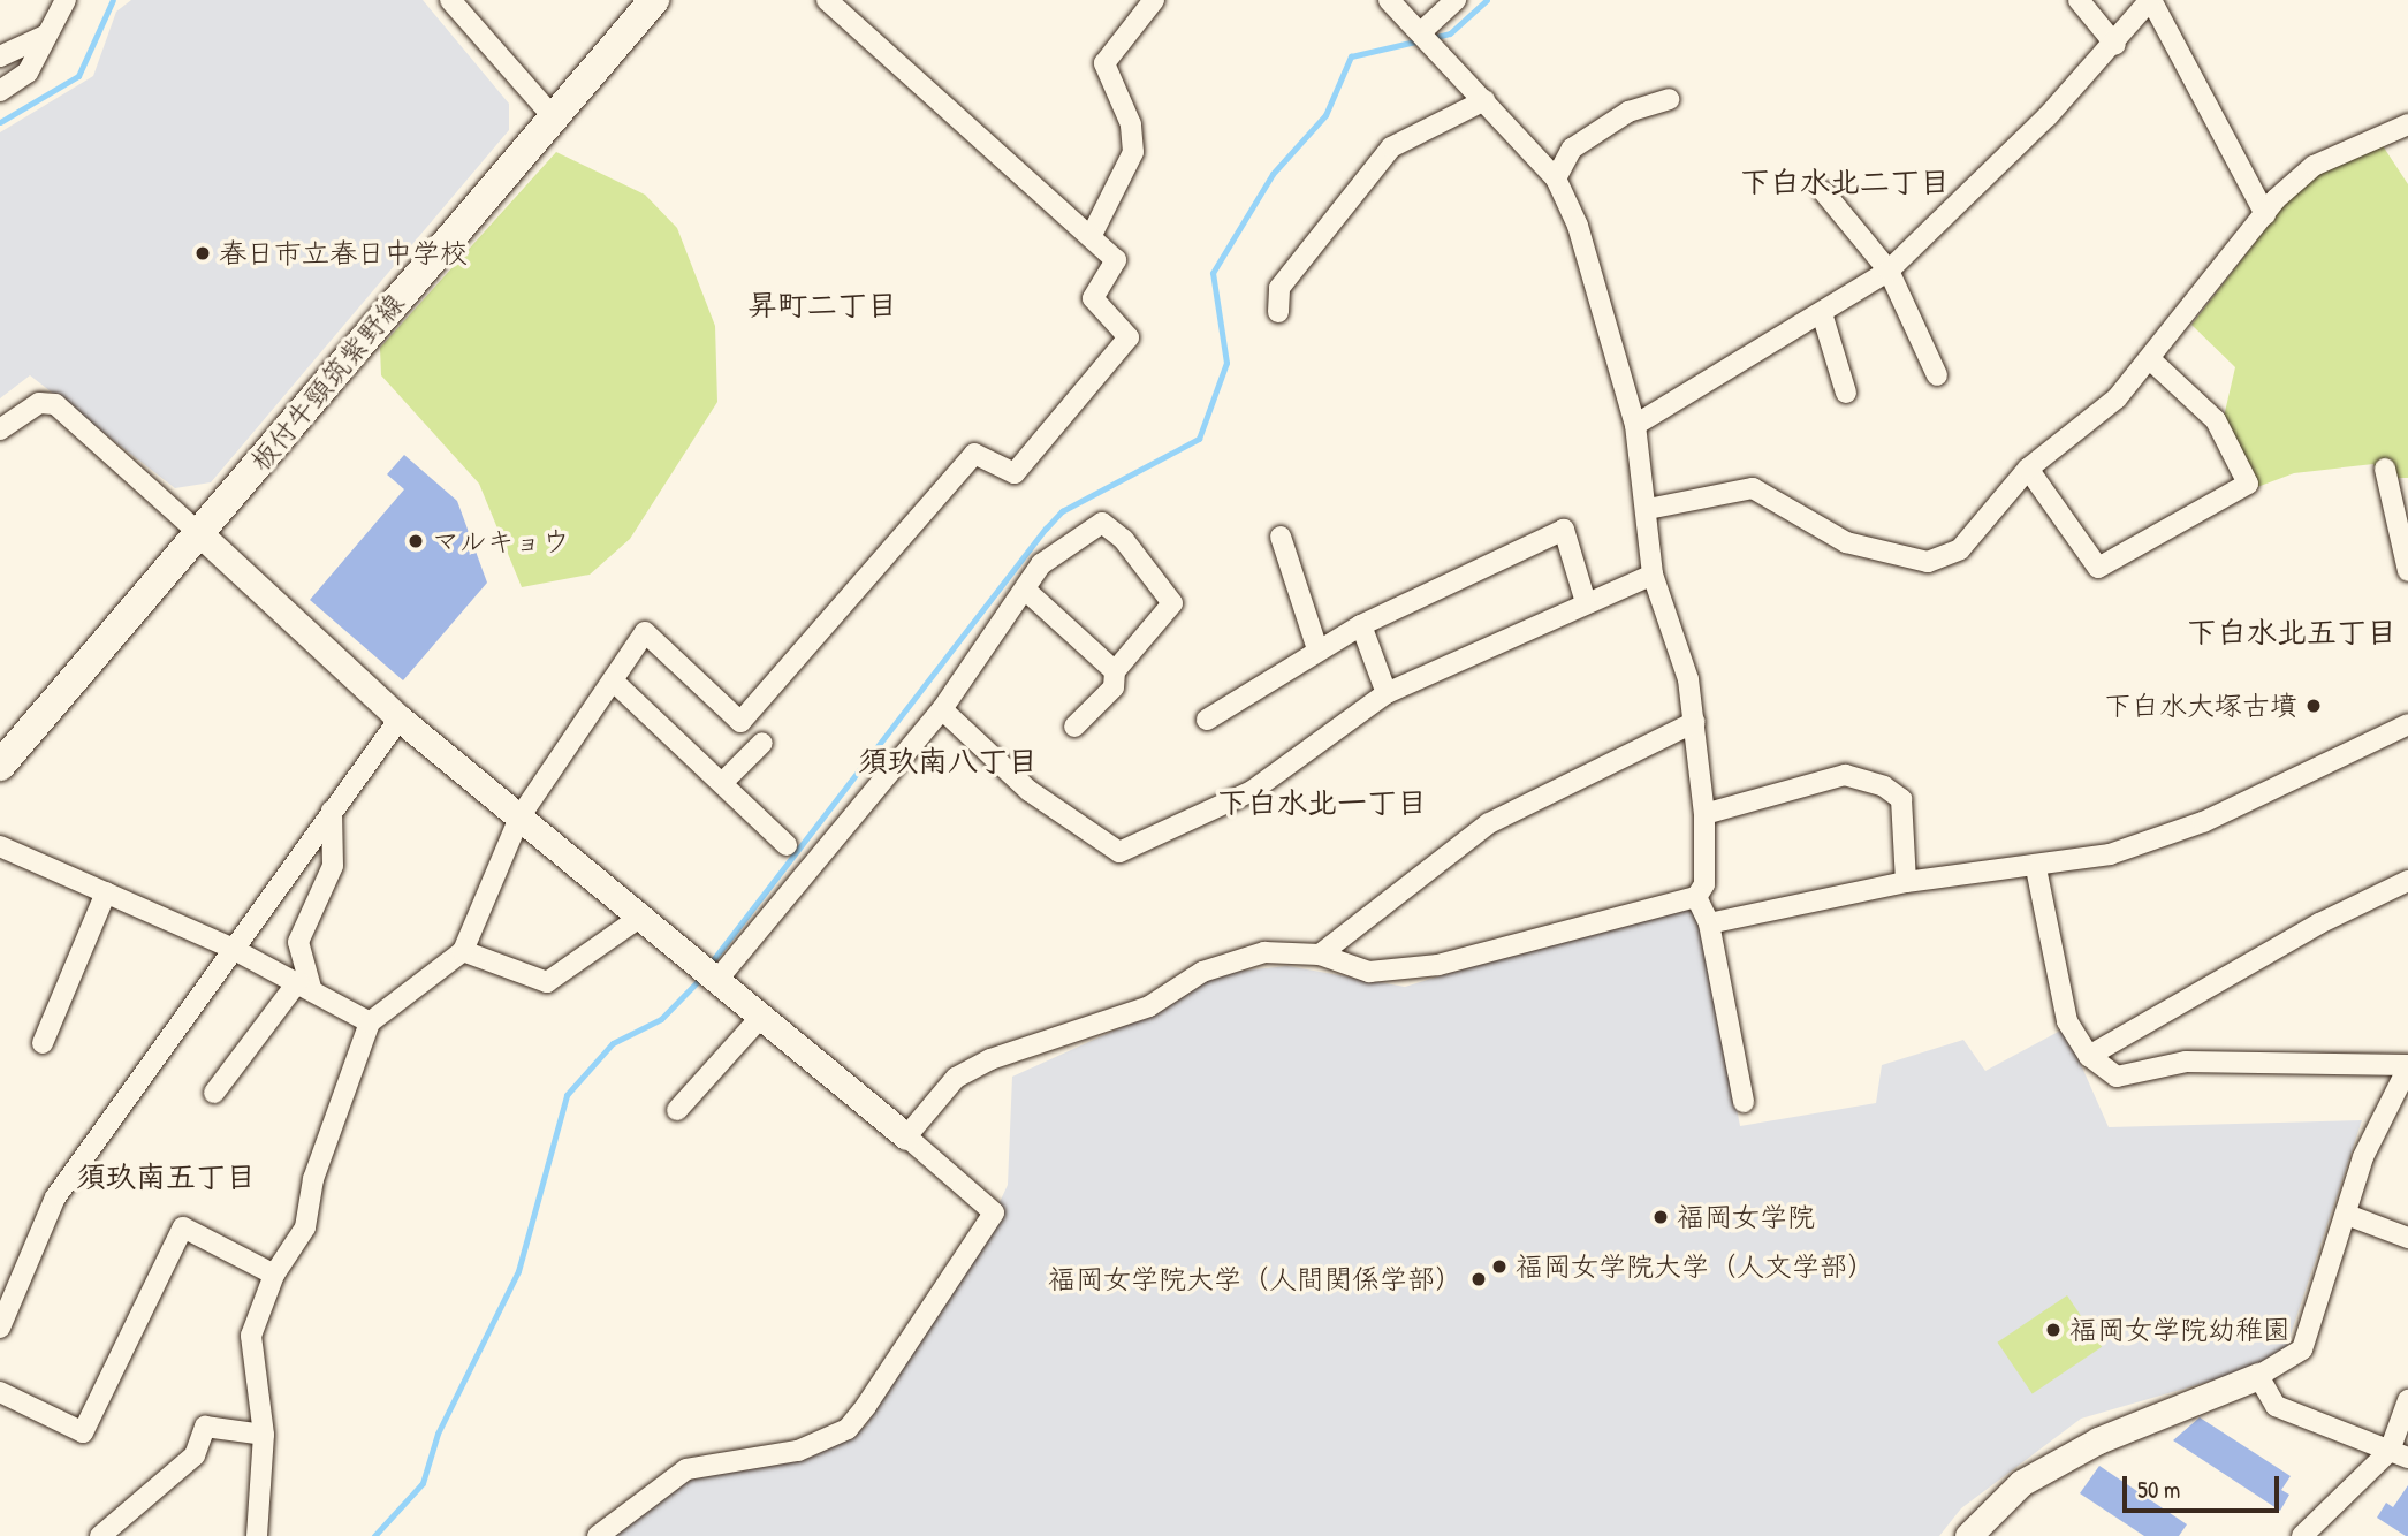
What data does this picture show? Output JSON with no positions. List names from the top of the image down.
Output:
{
  "streets": {
    "main road": ["板付牛頸筑紫野線"]
  },
  "districts": [
    "下白水北二丁目",
    "昇町二丁目",
    "下白水北五丁目",
    "須玖南八丁目",
    "下白水北一丁目",
    "須玖南五丁目"
  ],
  "places": [
    "春日市立春日中学校",
    "マルキョウ",
    "下白水大塚古墳",
    "福岡女学院",
    "福岡女学院大学（人文学部）",
    "福岡女学院大学（人間関係学部）",
    "福岡女学院幼稚園"
  ],
  "scale_bar": "50 m"
}
